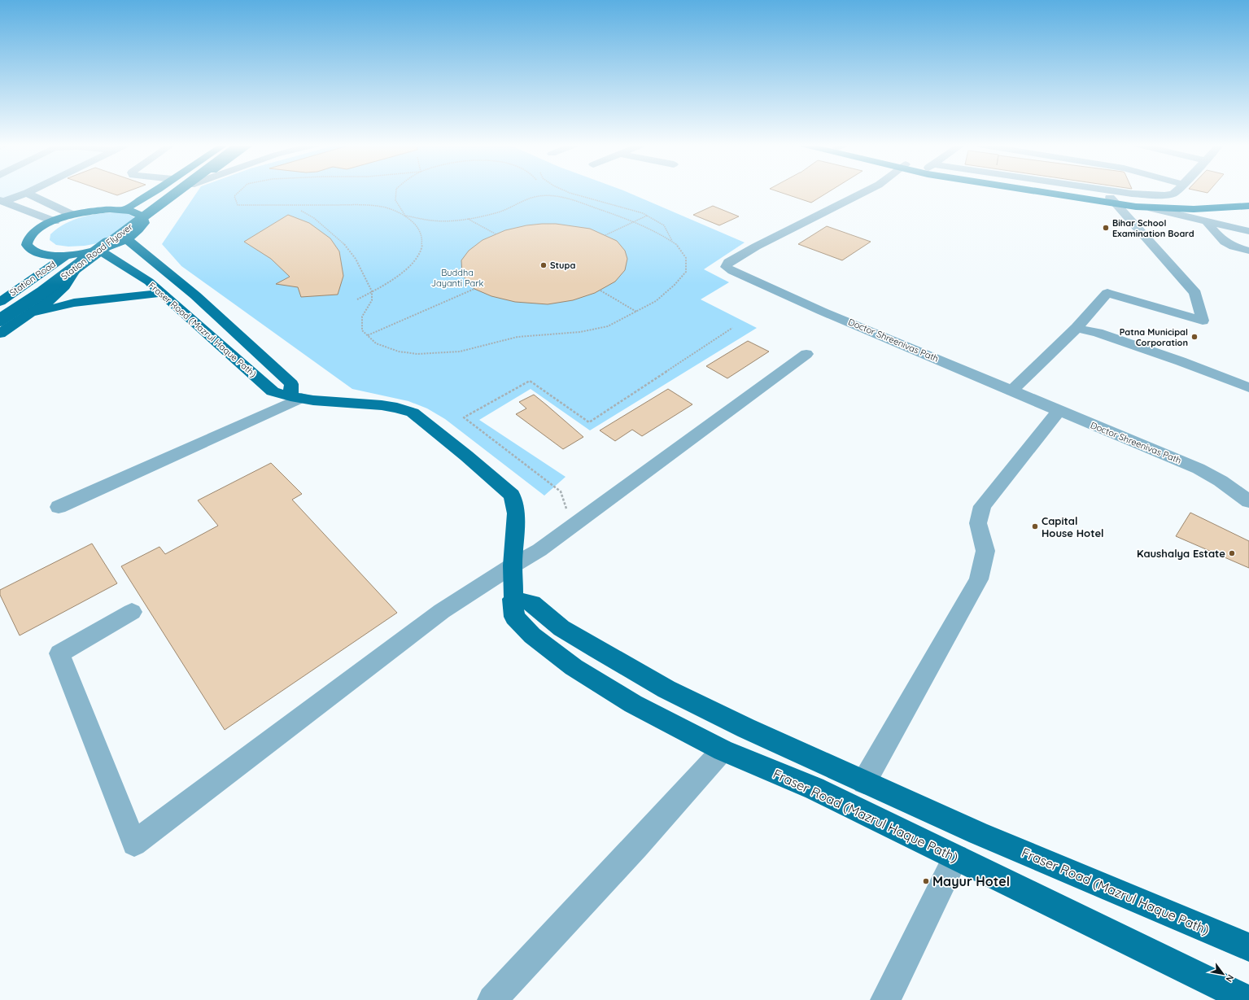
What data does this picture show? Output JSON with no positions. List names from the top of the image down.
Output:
{
  "streets": {
    "main road": ["Station Road Flyover", "Station Road", "Fraser Road (Mazrul Haque Path)"],
    "street": ["Doctor Shreenivas Path"]
  },
  "crossings": [
    ["Station Road Flyover", "Station Road"]
  ],
  "parks": ["Buddha Jayanti Park"],
  "places": [
    "Bihar School Examination Board",
    "Stupa",
    "Patna Municipal Corporation",
    "Capital House Hotel",
    "Kaushalya Estate",
    "Mayur Hotel"
  ],
  "north": "bottom right"
}
